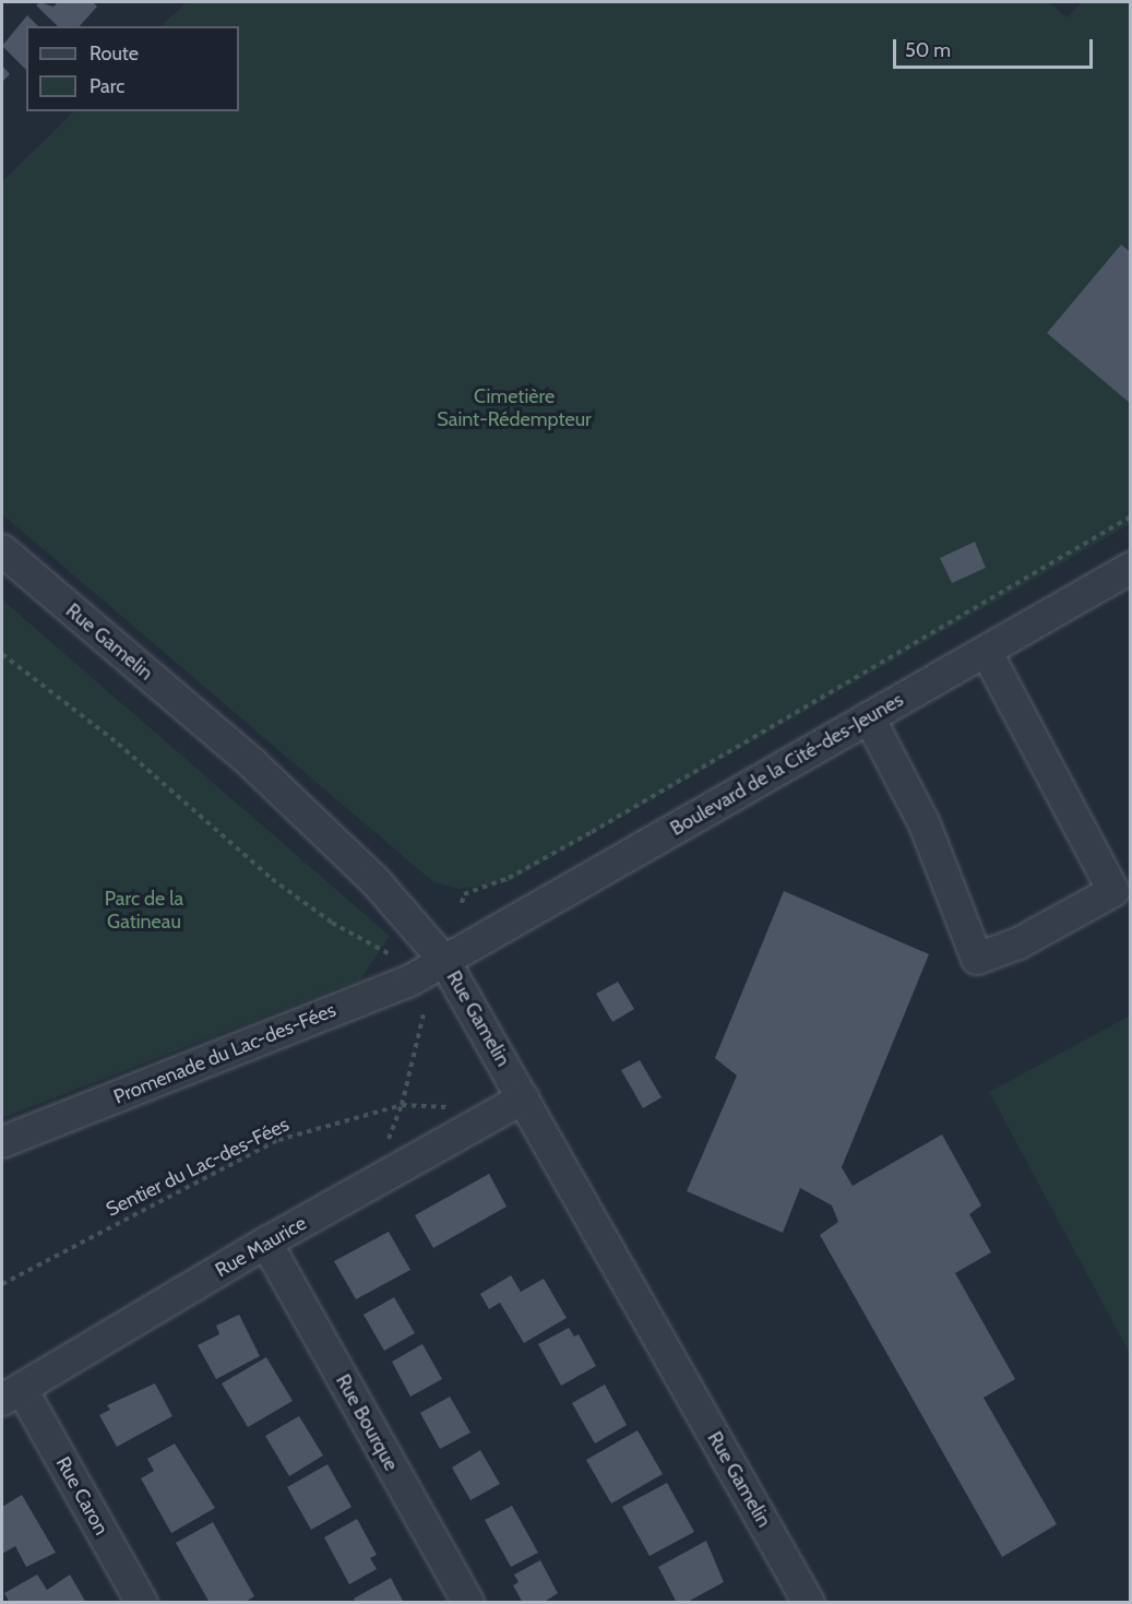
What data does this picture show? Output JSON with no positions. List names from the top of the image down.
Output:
{
  "streets": {
    "street": [
      "Rue Gamelin",
      "Boulevard de la Cité-des-Jeunes",
      "Promenade du Lac-des-Fées",
      "Rue Maurice",
      "Rue Bourque",
      "Rue Caron"
    ],
    "path": ["Sentier du Lac-des-Fées"]
  },
  "crossings": [
    ["Rue Gamelin", "Boulevard de la Cité-des-Jeunes"],
    ["Rue Gamelin", "Promenade du Lac-des-Fées"],
    ["Rue Gamelin", "Rue Maurice"],
    ["Boulevard de la Cité-des-Jeunes", "Promenade du Lac-des-Fées"],
    ["Rue Maurice", "Rue Bourque"],
    ["Rue Maurice", "Rue Caron"]
  ],
  "parks": ["Cimetière Saint-Rédempteur", "Parc de la Gatineau"],
  "legend": ["Route", "Parc"],
  "scale_bar": "50 m"
}
